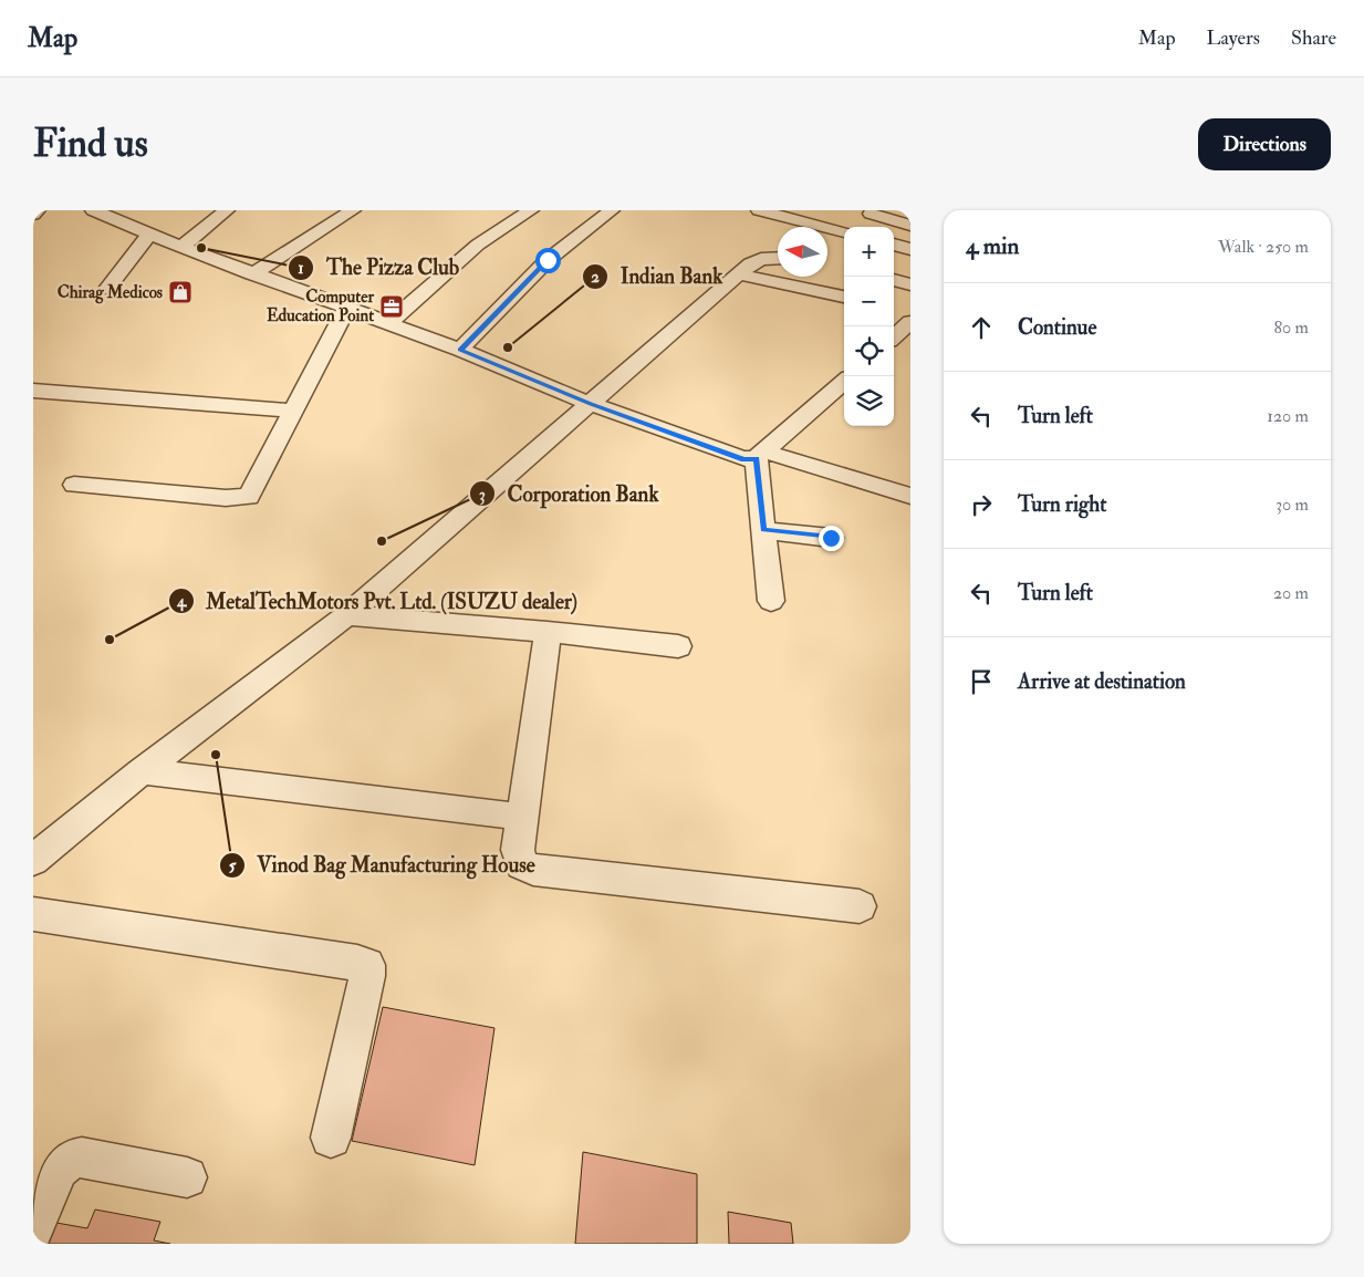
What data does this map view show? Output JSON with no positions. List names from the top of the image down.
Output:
{
  "places": {
    "other": [
      "The Pizza Club",
      "Indian Bank",
      "Corporation Bank",
      "MetalTechMotors Pvt. Ltd. (ISUZU dealer)",
      "Vinod Bag Manufacturing House"
    ],
    "shop": ["Chirag Medicos"],
    "office": ["Computer Education Point"]
  },
  "north": "left",
  "page": {
    "header": "Map",
    "nav": ["Map", "Layers", "Share"],
    "buttons": "Directions",
    "title": "Find us",
    "heading": ["4 min", "Walk · 250 m"],
    "map_buttons": ["+", "−"],
    "list": [
      ["Continue", "80 m"],
      ["Turn left", "120 m"],
      ["Turn right", "30 m"],
      ["Turn left", "20 m"],
      "Arrive at destination"
    ]
  }
}
